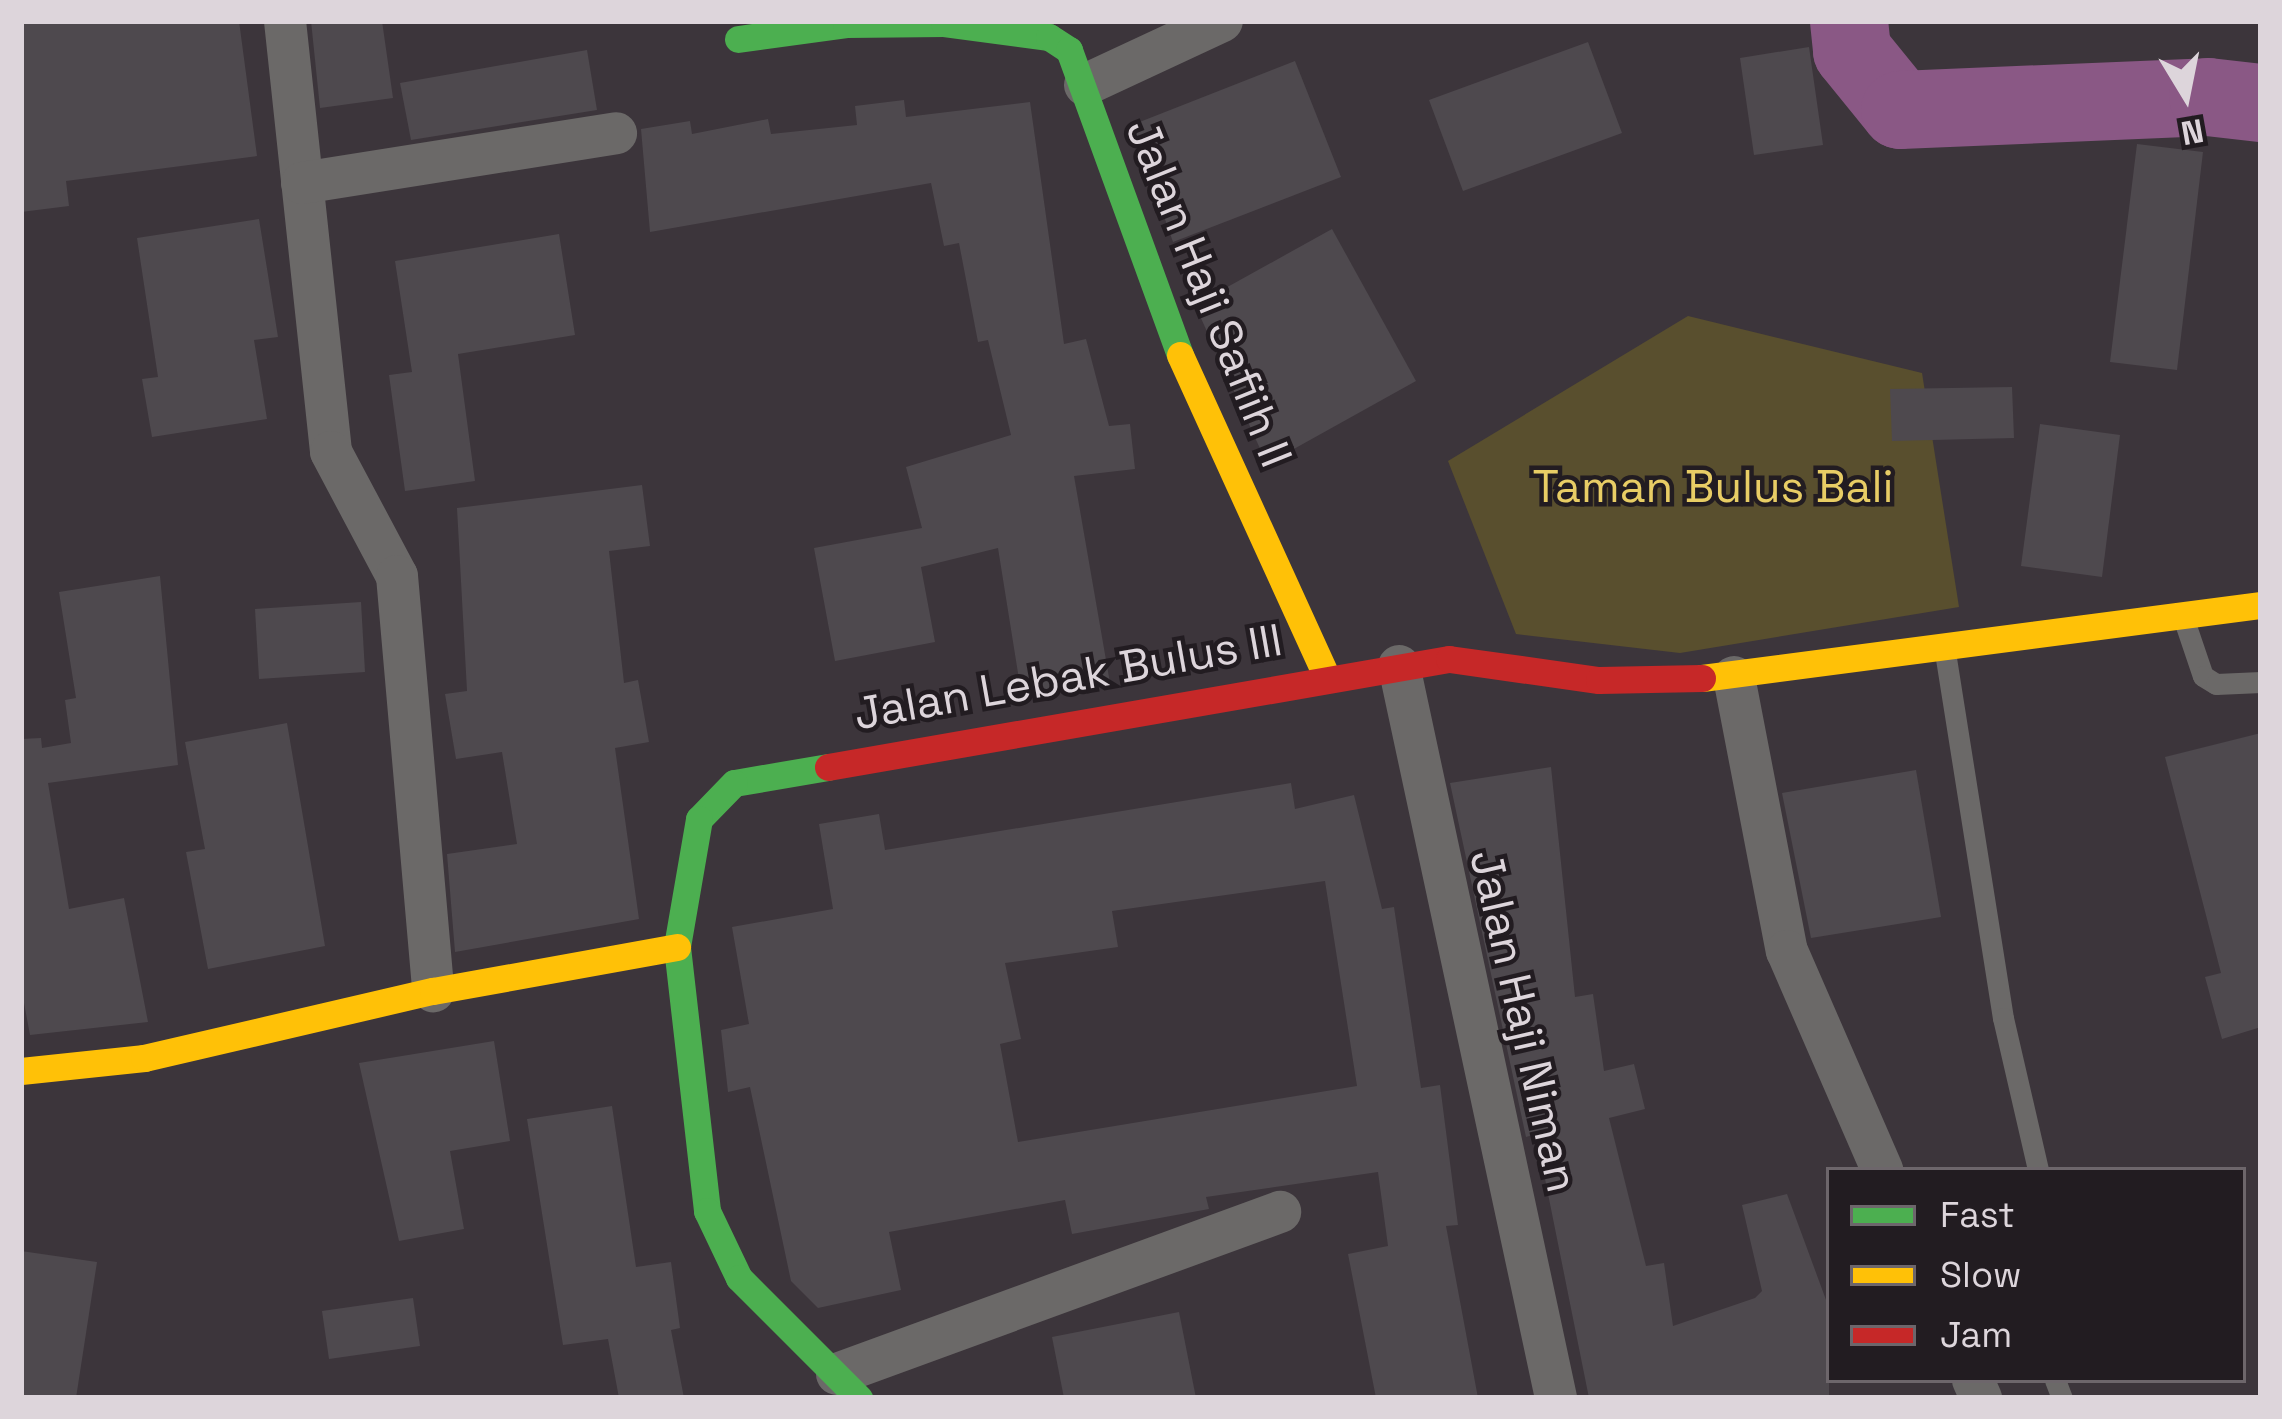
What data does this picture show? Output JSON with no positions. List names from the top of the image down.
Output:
{
  "streets": {
    "street": ["Jalan Haji Safiih II", "Jalan Lebak Bulus III", "Jalan Haji Niman"]
  },
  "crossings": [
    ["Jalan Haji Safiih II", "Jalan Lebak Bulus III"],
    ["Jalan Lebak Bulus III", "Jalan Haji Niman"]
  ],
  "parks": ["Taman Bulus Bali"],
  "legend": ["Fast", "Slow", "Jam"],
  "north": "bottom"
}
